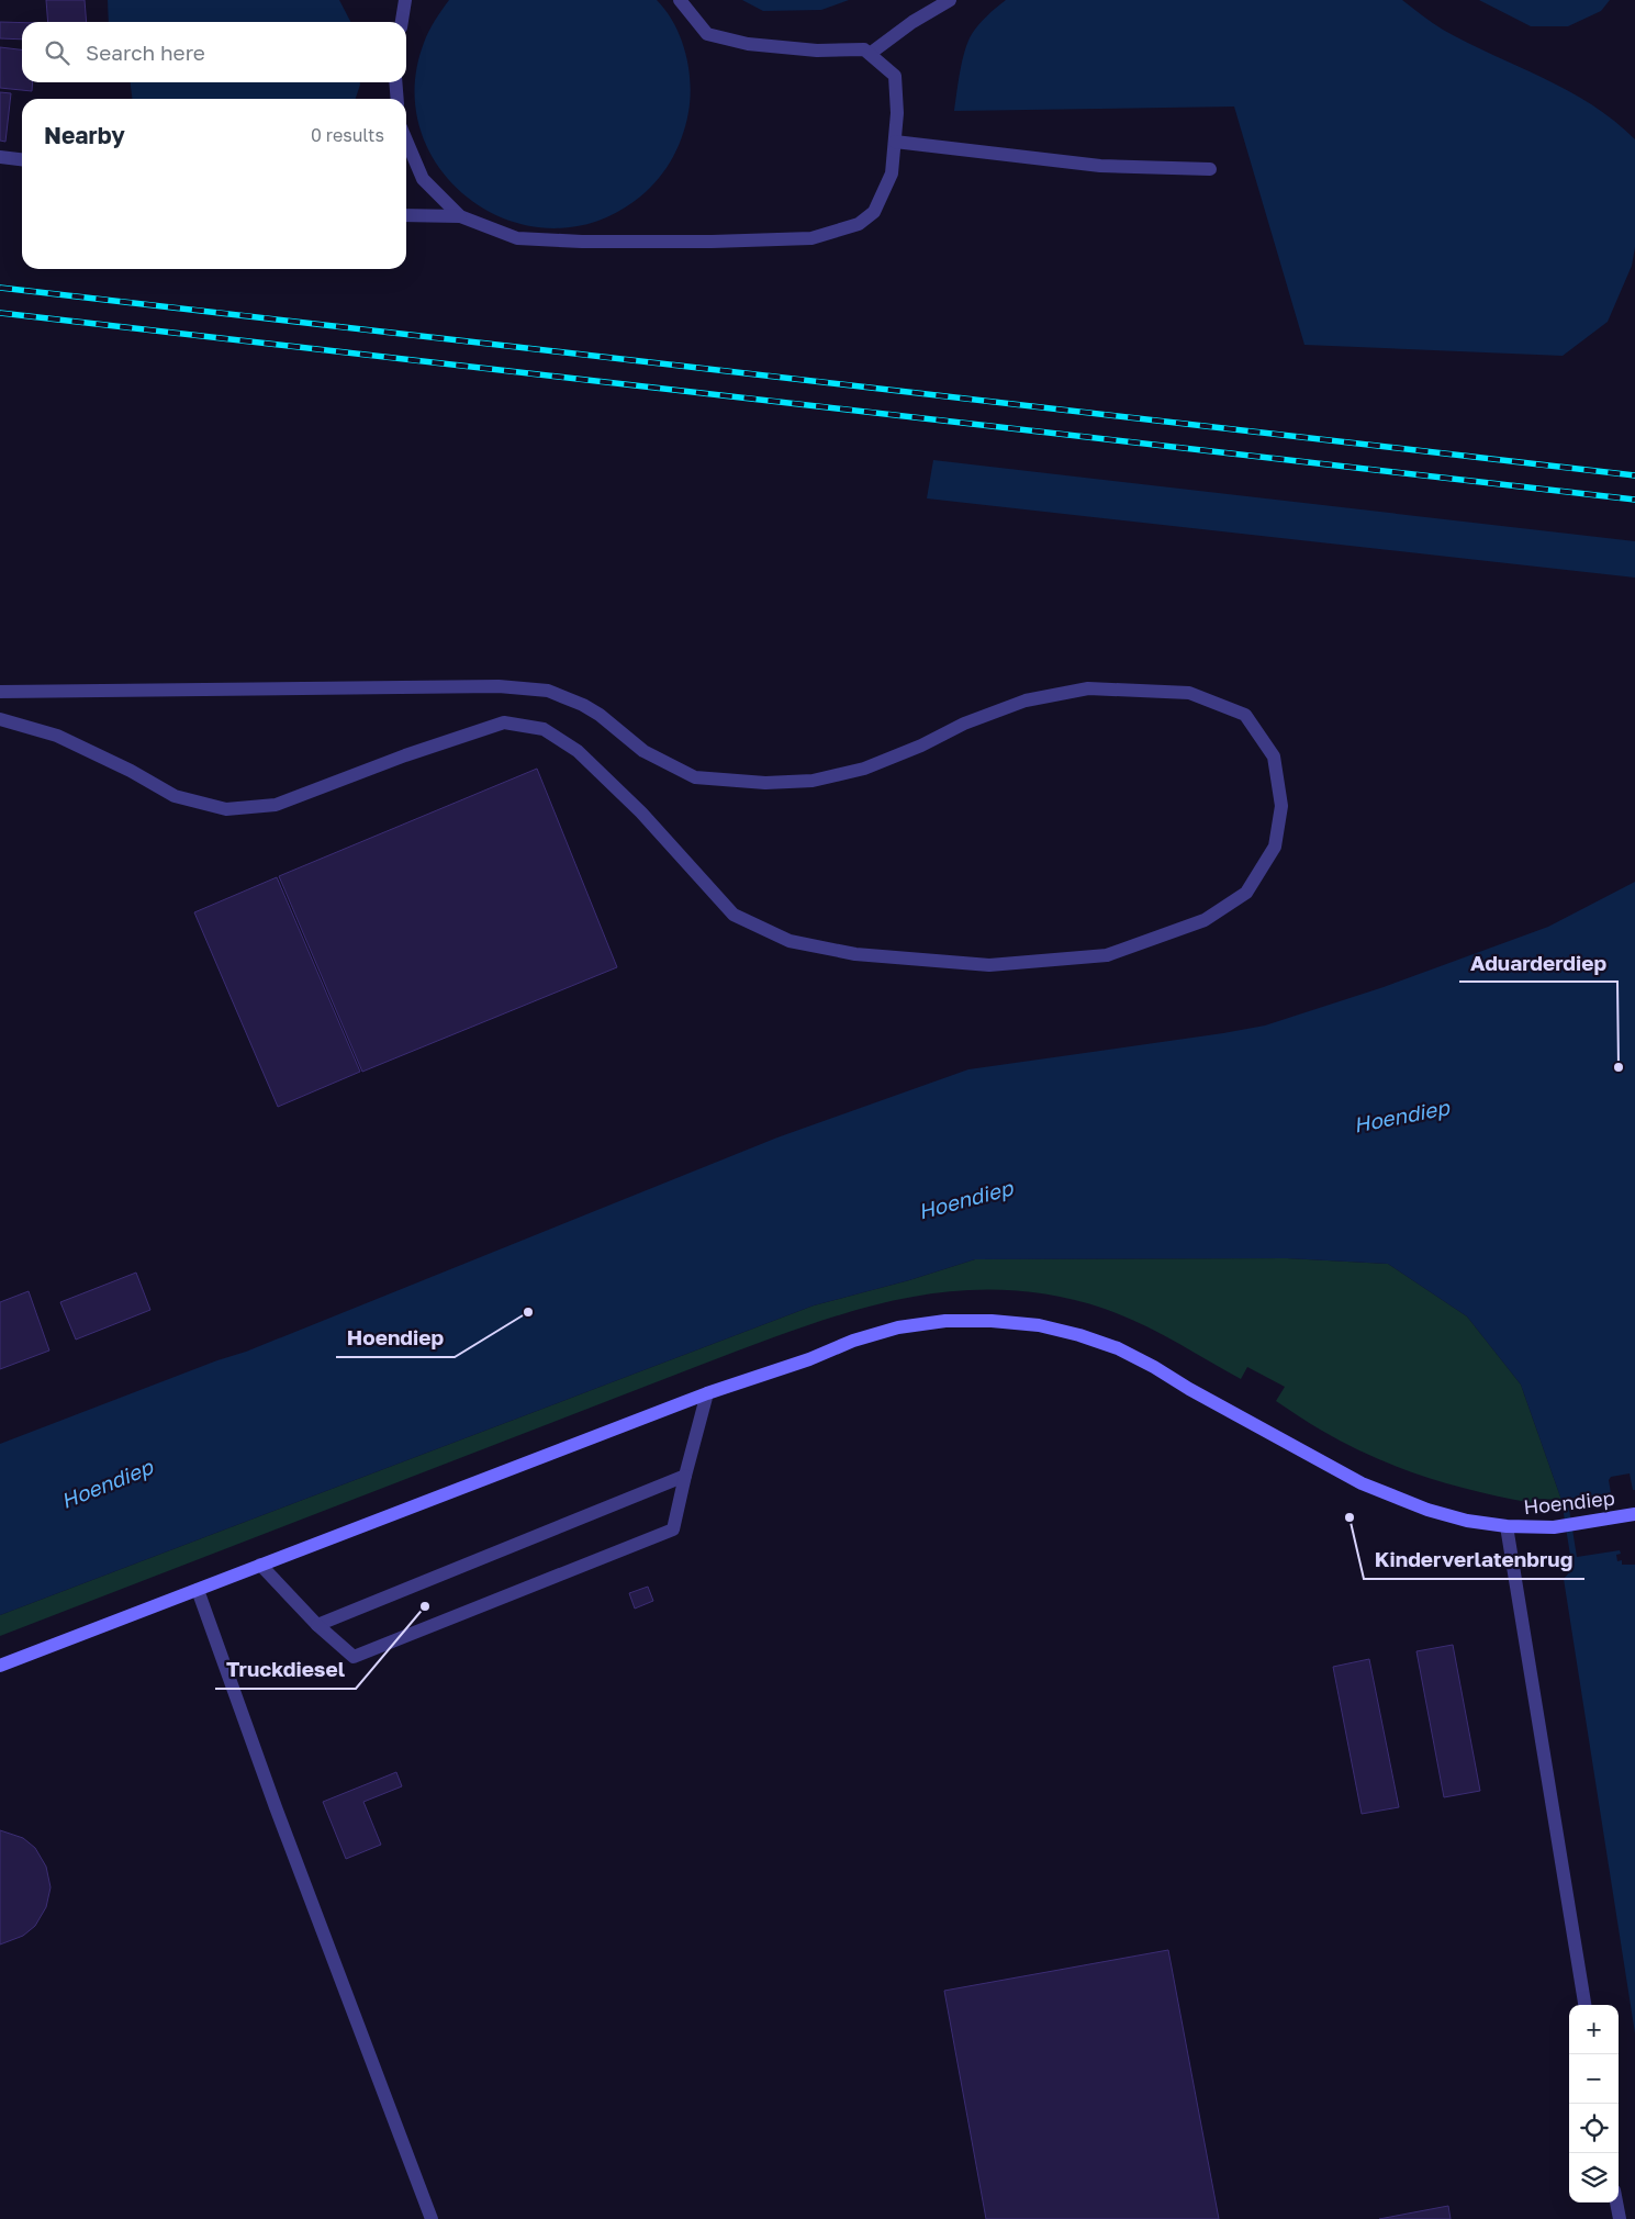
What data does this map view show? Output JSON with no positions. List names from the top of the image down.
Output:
{
  "streets": {
    "main road": ["Hoendiep"]
  },
  "water": ["Hoendiep"],
  "places": [
    "Aduarderdiep",
    "Hoendiep",
    "Kinderverlatenbrug",
    "Truckdiesel"
  ],
  "page": {
    "search": "Search here",
    "heading": ["Nearby", "0 results"],
    "map_buttons": ["+", "−"]
  }
}
